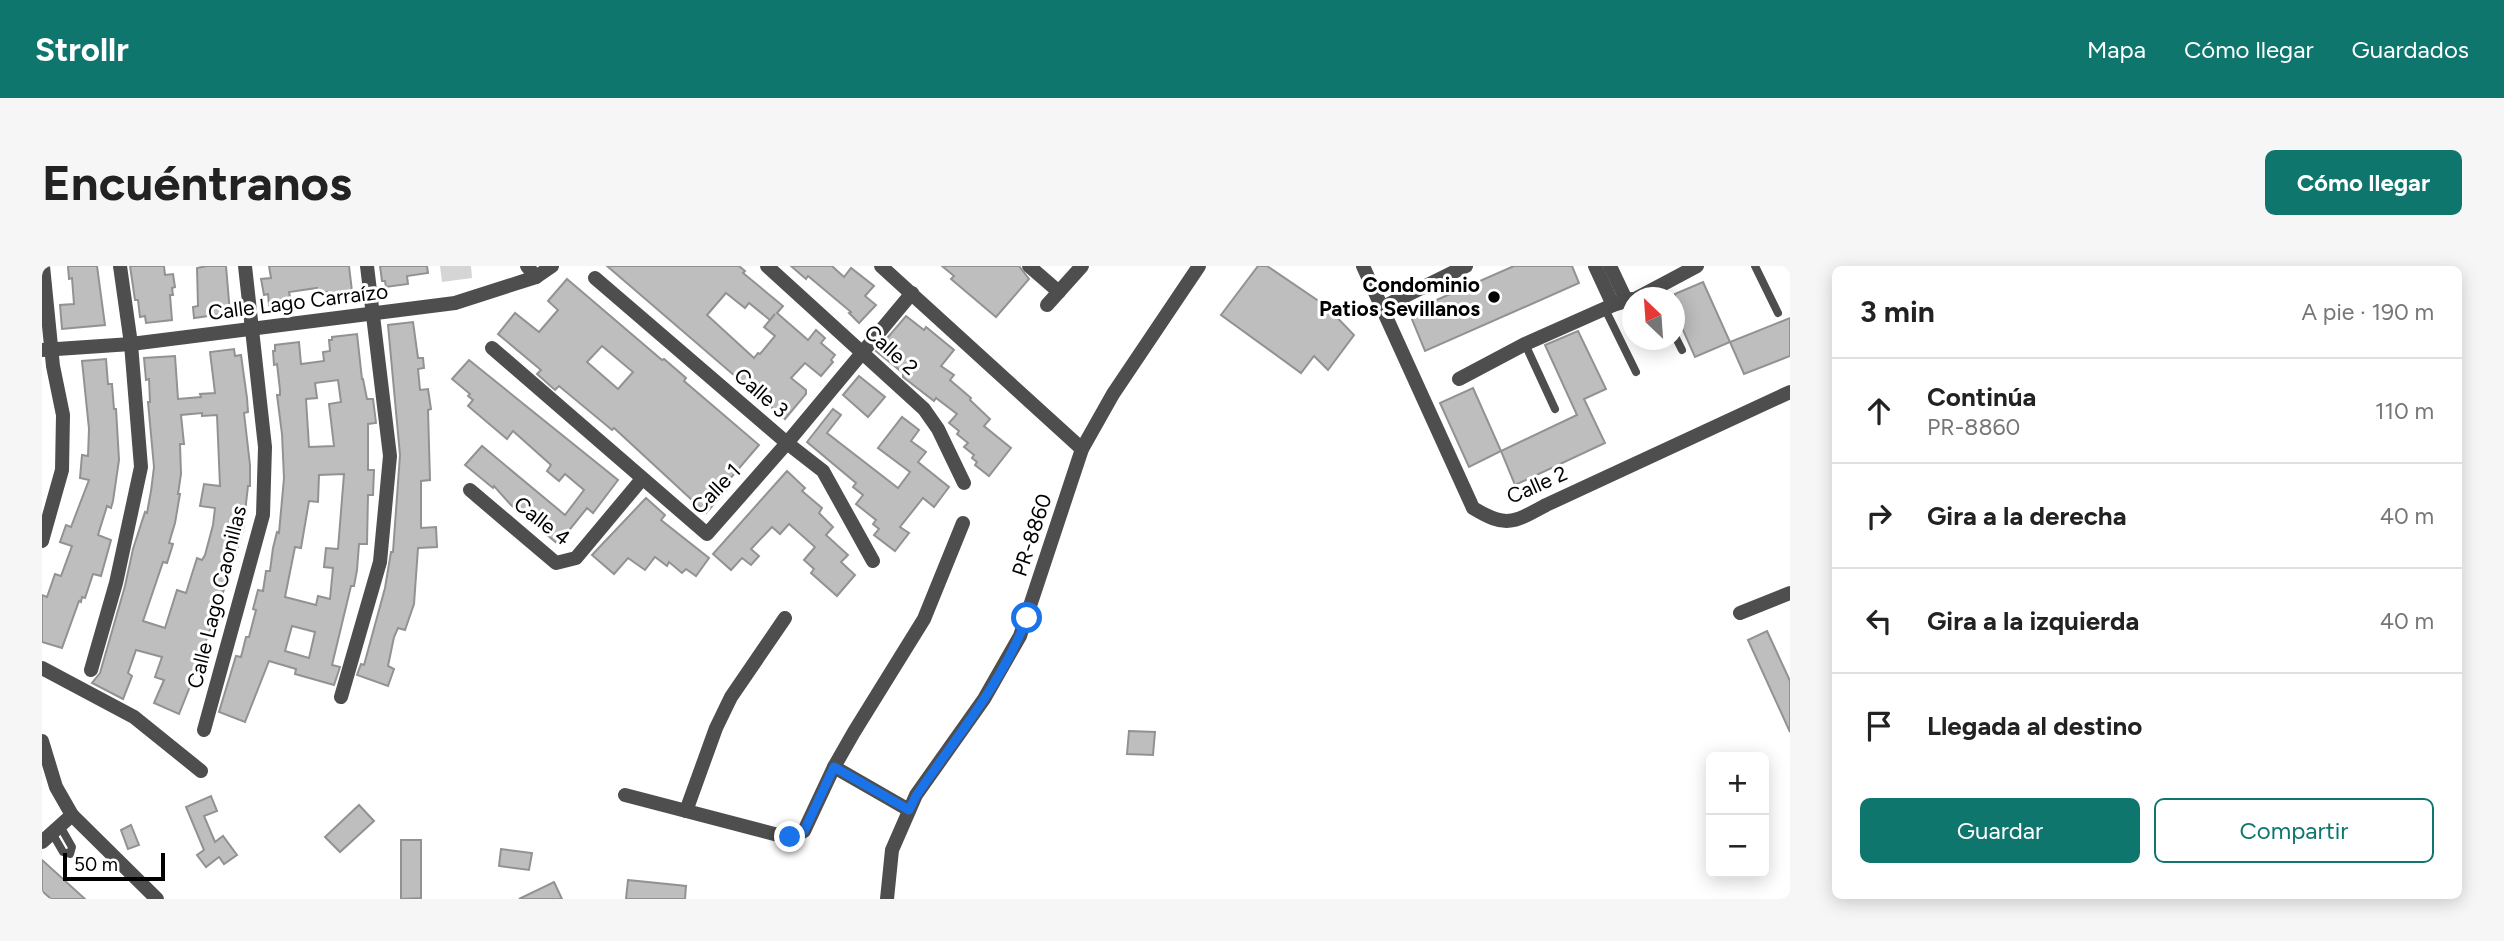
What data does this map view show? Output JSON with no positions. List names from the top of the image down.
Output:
{
  "streets": {
    "street": [
      "Calle Lago Carraízo",
      "Calle 2",
      "Calle 3",
      "Calle 1",
      "Calle 4",
      "PR-8860",
      "Calle Lago Caonillas"
    ]
  },
  "crossings": [
    ["Calle Lago Carraízo", "Calle Lago Caonillas"],
    ["Calle 2", "Calle 1"],
    ["Calle 3", "Calle 1"],
    ["Calle 1", "Calle 4"]
  ],
  "places": ["Condominio Patios Sevillanos"],
  "scale_bar": "50 m",
  "north": "top left",
  "page": {
    "header": "Strollr",
    "nav": ["Mapa", "Cómo llegar", "Guardados"],
    "buttons": [
      "Cómo llegar",
      ["Guardar", "Compartir"]
    ],
    "title": "Encuéntranos",
    "heading": ["3 min", "A pie · 190 m"],
    "list": [
      ["Continúa", "PR-8860", "110 m"],
      ["Gira a la derecha", "40 m"],
      ["Gira a la izquierda", "40 m"],
      "Llegada al destino"
    ],
    "map_buttons": ["+", "−"],
    "scale": "50 m"
  }
}
